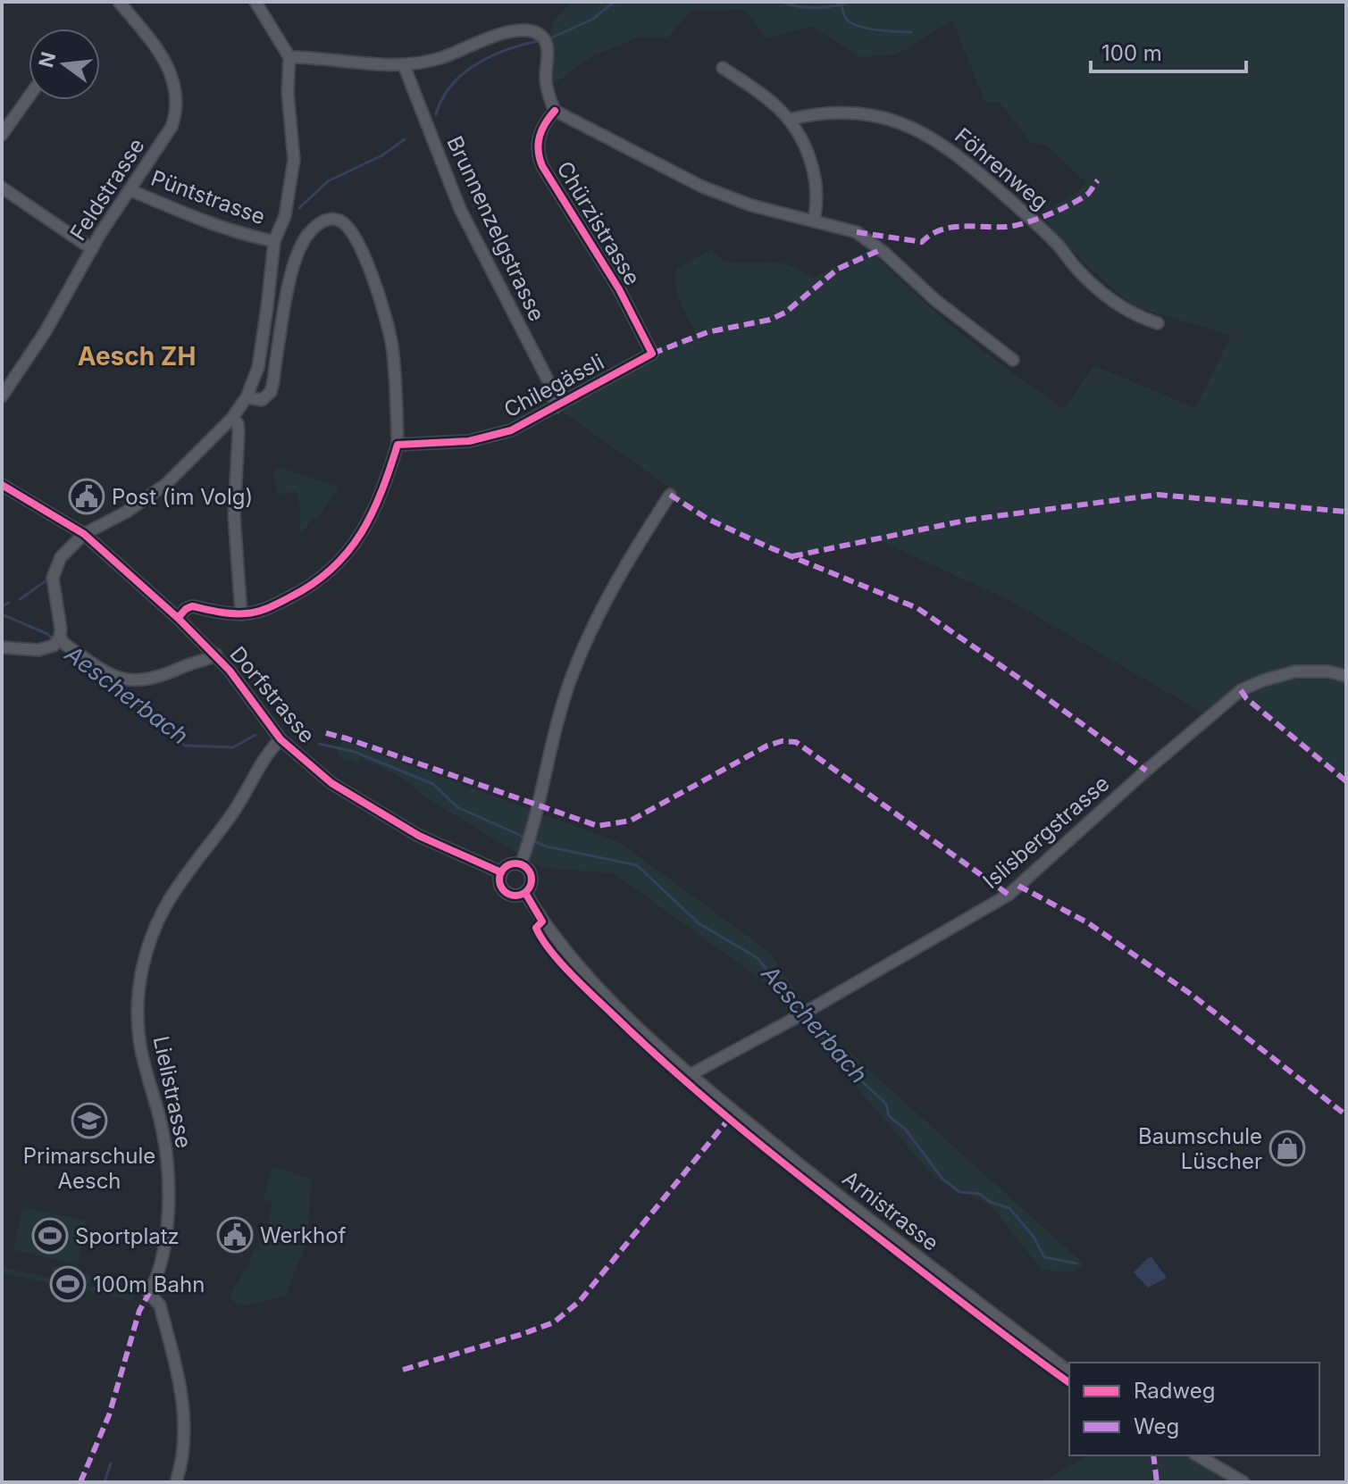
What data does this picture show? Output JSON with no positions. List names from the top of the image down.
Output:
{
  "streets": {
    "street": [
      "Föhrenweg",
      "Feldstrasse",
      "Püntstrasse",
      "Chürzistrasse",
      "Brunnenzelgstrasse",
      "Chilegässli",
      "Dorfstrasse",
      "Islisbergstrasse",
      "Lielistrasse",
      "Arnistrasse"
    ]
  },
  "crossings": [
    ["Feldstrasse", "Püntstrasse"],
    ["Chürzistrasse", "Chilegässli"],
    ["Brunnenzelgstrasse", "Chilegässli"],
    ["Dorfstrasse", "Lielistrasse"],
    ["Islisbergstrasse", "Arnistrasse"]
  ],
  "districts": ["Aesch ZH"],
  "water": ["Aescherbach"],
  "places": {
    "public building": ["Post (im Volg)", "Werkhof"],
    "school or university": ["Primarschule Aesch"],
    "shop": ["Baumschule Lüscher"],
    "sports": ["Sportplatz", "100m Bahn"]
  },
  "legend": ["Radweg", "Weg"],
  "scale_bar": "100 m",
  "north": "left"
}
